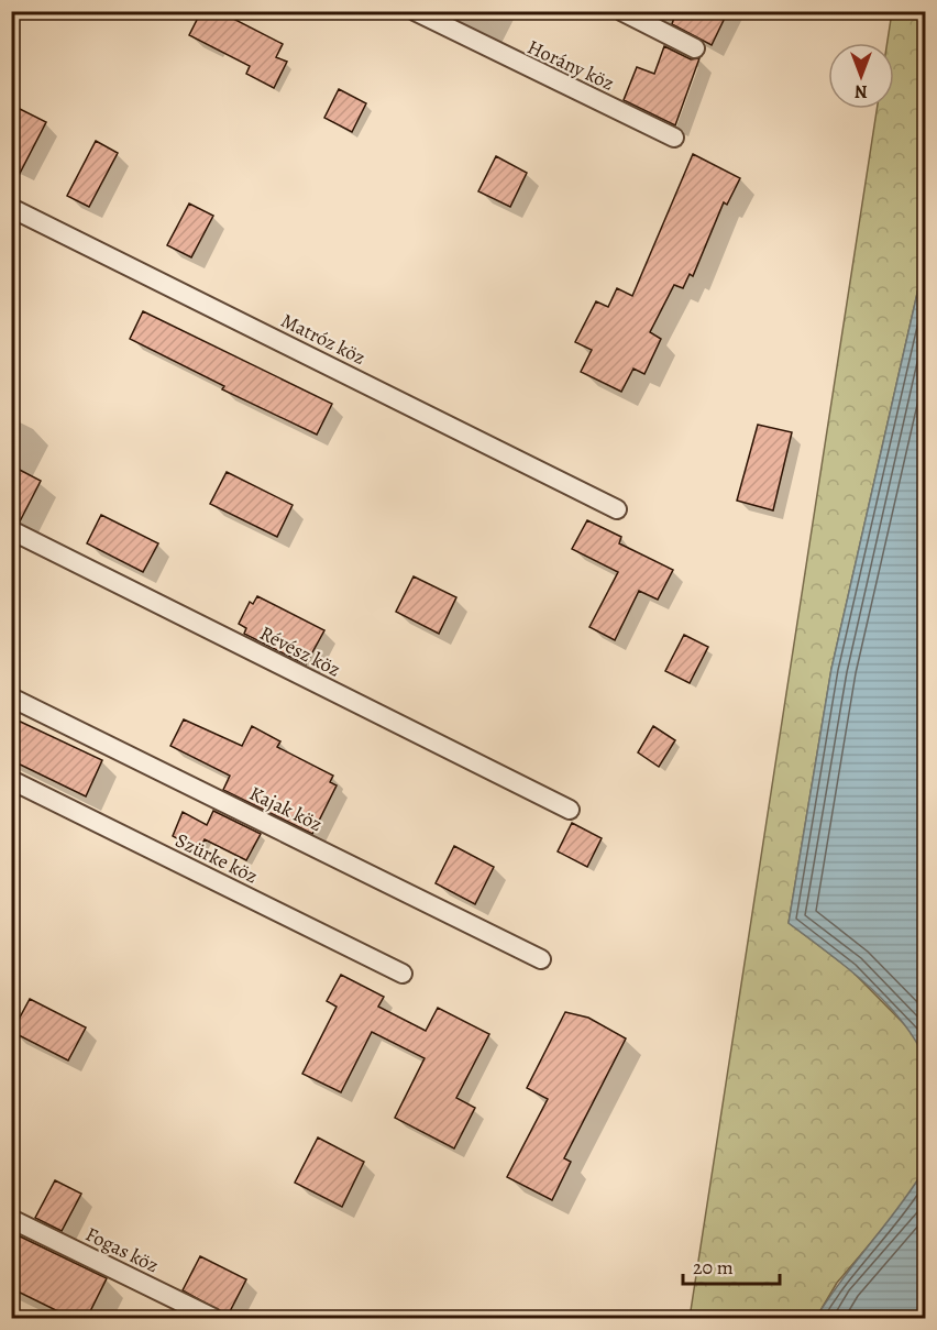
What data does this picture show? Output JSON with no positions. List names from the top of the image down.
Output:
{
  "streets": {
    "lane": [
      "Horány köz",
      "Matróz köz",
      "Révész köz",
      "Kajak köz",
      "Szürke köz",
      "Fogas köz"
    ]
  },
  "scale_bar": "20 m",
  "north": "bottom"
}
